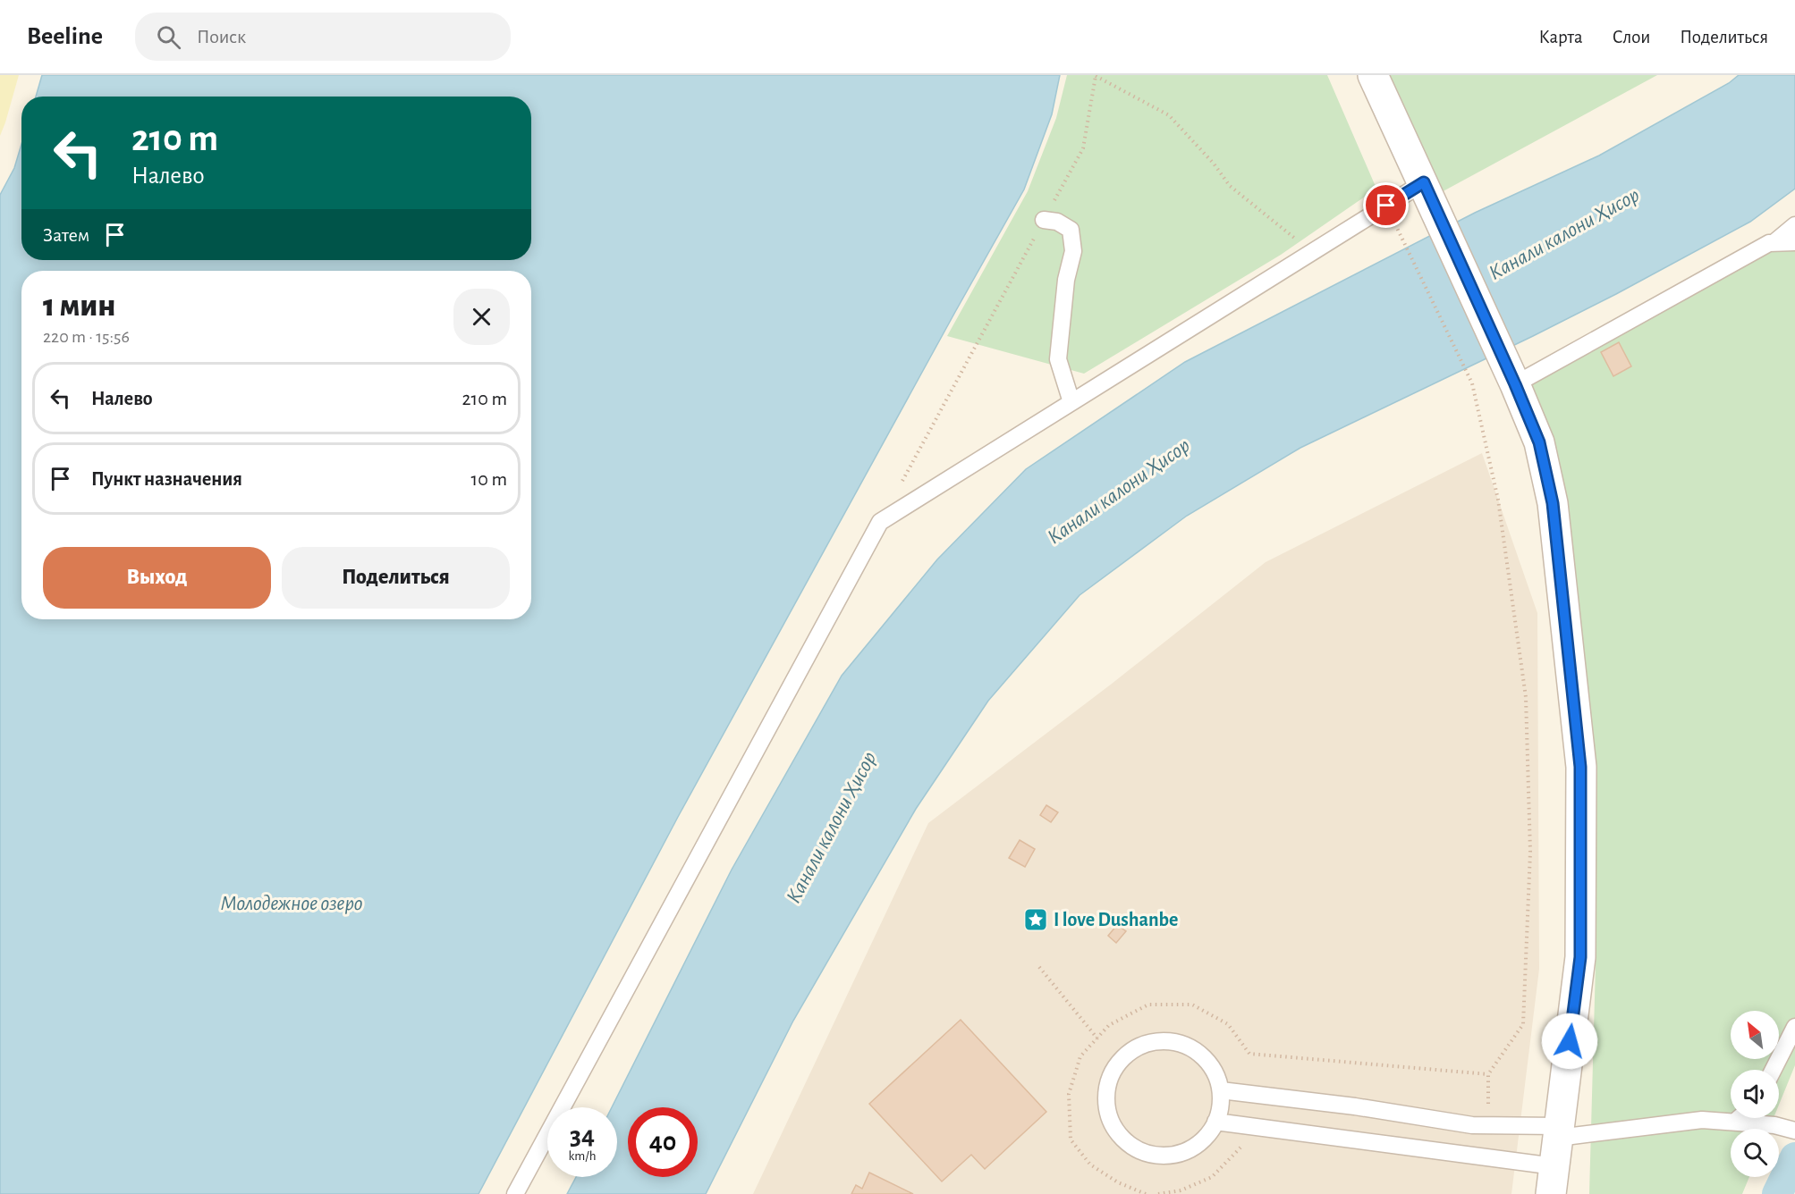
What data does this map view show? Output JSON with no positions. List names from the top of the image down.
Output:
{
  "water": ["Канали калони Ҳисор", "Молодежное озеро"],
  "places": {
    "place": ["I love Dushanbe"]
  },
  "north": "top left",
  "page": {
    "header": "Beeline",
    "search": "Поиск",
    "nav": ["Карта", "Слои", "Поделиться"],
    "turn": ["210 m", "Налево"],
    "then": "Затем",
    "heading": ["1 мин", "220 m · 15:56"],
    "list": [
      {
        "name": "Налево",
        "value": "210 m"
      },
      {
        "name": "Пункт назначения",
        "value": "10 m"
      }
    ],
    "buttons": ["Выход", "Поделиться"],
    "speed": "34 km/h",
    "limit": "40"
  }
}
